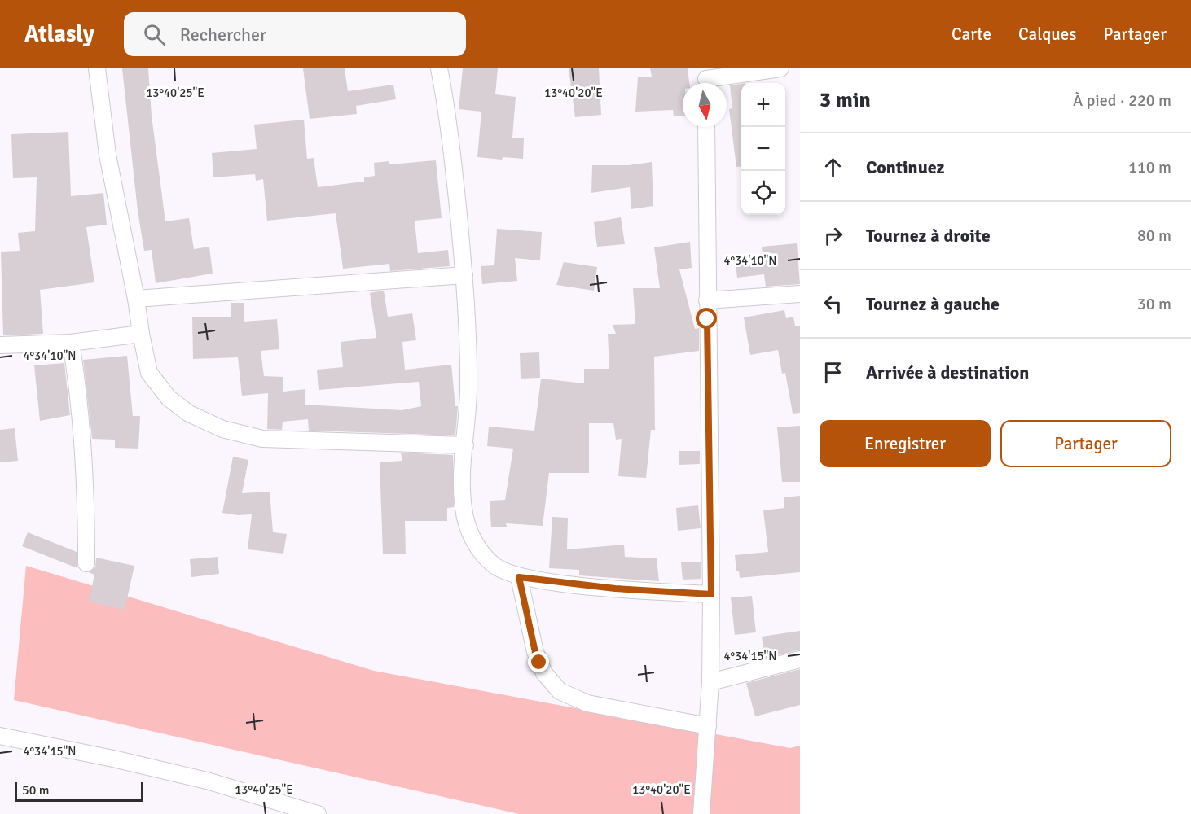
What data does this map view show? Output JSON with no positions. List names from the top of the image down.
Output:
{
  "scale_bar": "50 m",
  "north": "bottom",
  "page": {
    "header": "Atlasly",
    "search": "Rechercher",
    "nav": ["Carte", "Calques", "Partager"],
    "heading": ["3 min", "À pied · 220 m"],
    "map_buttons": ["+", "−"],
    "list": [
      ["Continuez", "110 m"],
      ["Tournez à droite", "80 m"],
      ["Tournez à gauche", "30 m"],
      "Arrivée à destination"
    ],
    "buttons": ["Enregistrer", "Partager"],
    "scale": "50 m"
  },
  "coordinates": [
    "13°40'25\"E",
    "13°40'20\"E",
    "4°34'10\"N",
    "4°34'15\"N"
  ]
}
